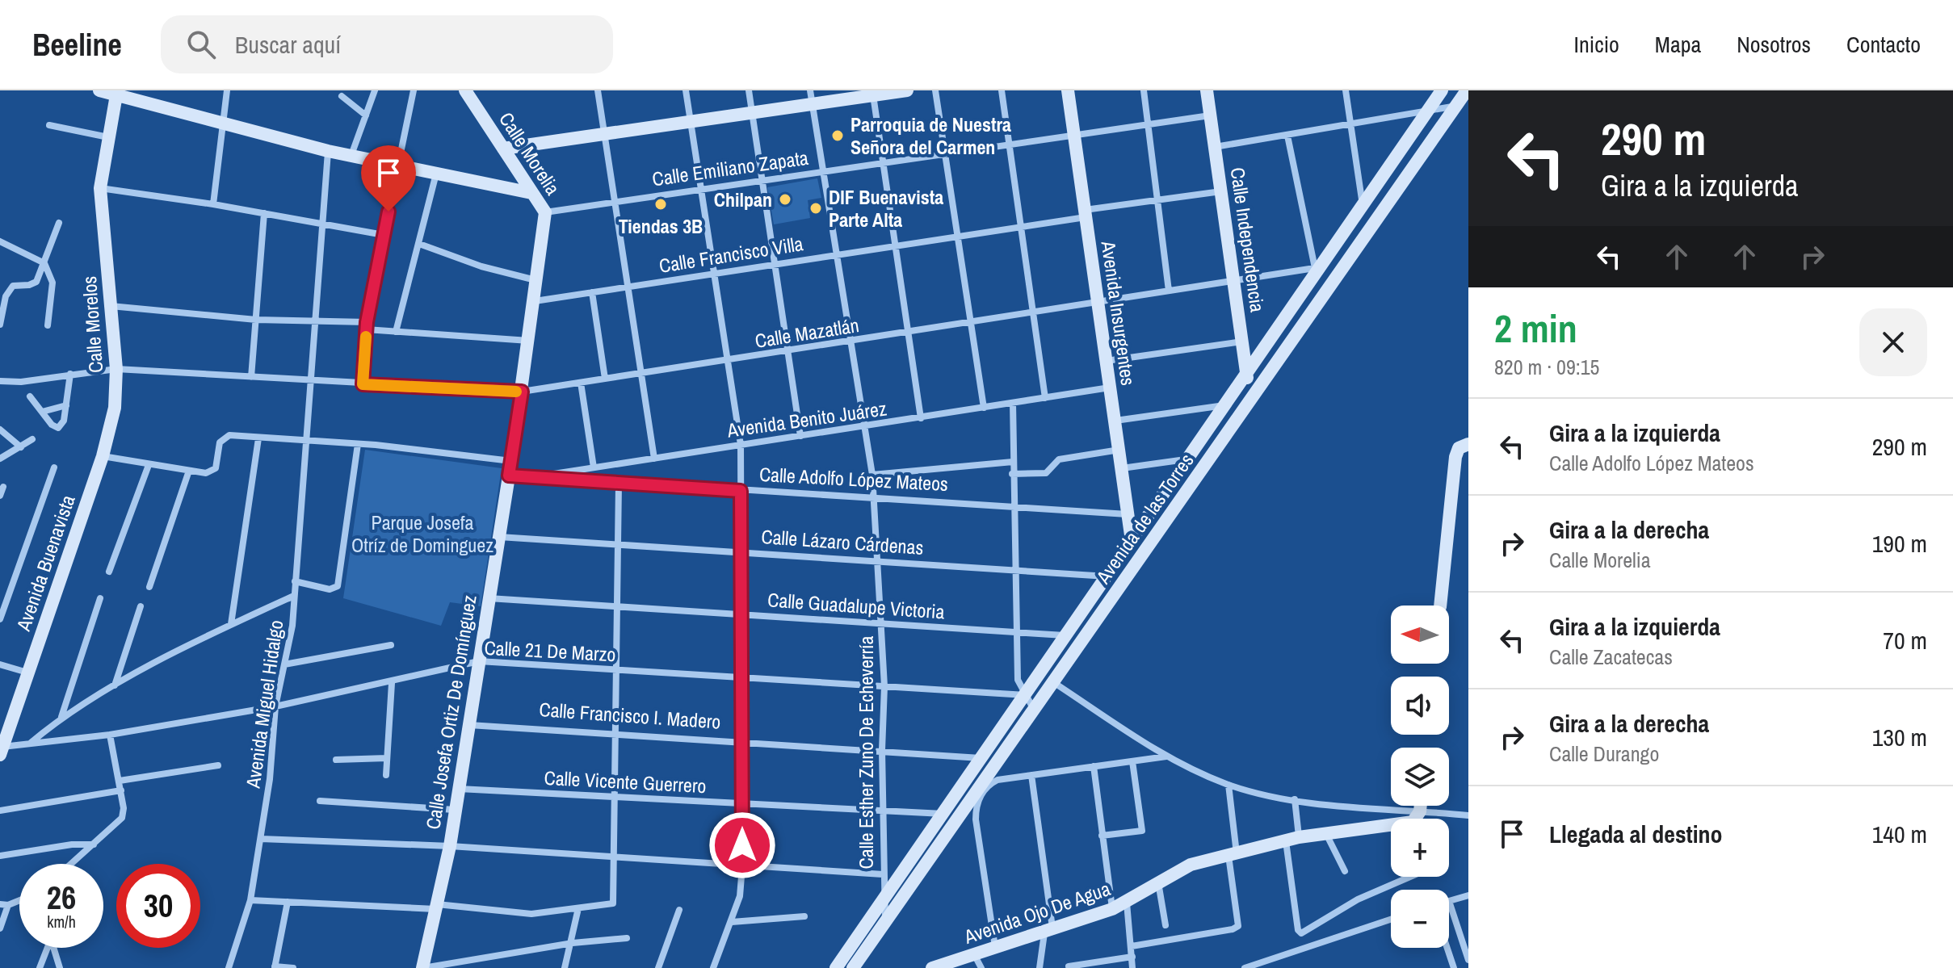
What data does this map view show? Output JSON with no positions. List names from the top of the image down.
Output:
{
  "streets": {
    "street": [
      "Calle Morelia",
      "Calle Emiliano Zapata",
      "Calle Independencia",
      "Calle Francisco Villa",
      "Avenida Insurgentes",
      "Calle Morelos",
      "Calle Mazatlán",
      "Avenida Benito Juárez",
      "Calle Adolfo López Mateos",
      "Avenida de las Torres",
      "Calle Lázaro Cárdenas",
      "Avenida Buenavista",
      "Calle Guadalupe Victoria",
      "Calle 21 De Marzo",
      "Avenida Miguel Hidalgo",
      "Calle Josefa Ortiz De Domínguez",
      "Calle Francisco I. Madero",
      "Calle Esther Zuno De Echeverría",
      "Calle Vicente Guerrero",
      "Avenida Ojo De Agua"
    ]
  },
  "crossings": [
    ["Calle Morelia", "Calle Emiliano Zapata"],
    ["Calle Morelia", "Calle Francisco Villa"],
    ["Calle Morelia", "Calle Mazatlán"],
    ["Calle Morelia", "Calle Josefa Ortiz De Domínguez"],
    ["Calle Emiliano Zapata", "Calle Independencia"],
    ["Calle Emiliano Zapata", "Avenida Insurgentes"],
    ["Calle Emiliano Zapata", "Calle Esther Zuno De Echeverría"],
    ["Calle Independencia", "Calle Francisco Villa"],
    ["Calle Independencia", "Calle Mazatlán"],
    ["Calle Independencia", "Avenida de las Torres"],
    ["Calle Francisco Villa", "Avenida Insurgentes"],
    ["Calle Francisco Villa", "Calle Esther Zuno De Echeverría"],
    ["Avenida Insurgentes", "Calle Mazatlán"],
    ["Avenida Insurgentes", "Avenida Benito Juárez"],
    ["Avenida Insurgentes", "Calle Adolfo López Mateos"],
    ["Avenida Insurgentes", "Avenida de las Torres"],
    ["Calle Morelos", "Calle Mazatlán"],
    ["Calle Morelos", "Avenida Buenavista"],
    ["Calle Mazatlán", "Avenida de las Torres"],
    ["Calle Mazatlán", "Avenida Miguel Hidalgo"],
    ["Calle Mazatlán", "Calle Esther Zuno De Echeverría"],
    ["Avenida Benito Juárez", "Calle Adolfo López Mateos"],
    ["Avenida Benito Juárez", "Calle Josefa Ortiz De Domínguez"],
    ["Avenida Benito Juárez", "Calle Esther Zuno De Echeverría"],
    ["Calle Adolfo López Mateos", "Calle Esther Zuno De Echeverría"],
    ["Avenida de las Torres", "Calle Lázaro Cárdenas"],
    ["Avenida de las Torres", "Calle Guadalupe Victoria"],
    ["Avenida de las Torres", "Calle 21 De Marzo"],
    ["Avenida de las Torres", "Calle Francisco I. Madero"],
    ["Avenida de las Torres", "Calle Esther Zuno De Echeverría"],
    ["Avenida de las Torres", "Calle Vicente Guerrero"],
    ["Calle Lázaro Cárdenas", "Calle Josefa Ortiz De Domínguez"],
    ["Calle Lázaro Cárdenas", "Calle Esther Zuno De Echeverría"],
    ["Avenida Buenavista", "Calle 21 De Marzo"],
    ["Calle Guadalupe Victoria", "Calle Josefa Ortiz De Domínguez"],
    ["Calle Guadalupe Victoria", "Calle Esther Zuno De Echeverría"],
    ["Calle 21 De Marzo", "Avenida Miguel Hidalgo"],
    ["Calle 21 De Marzo", "Calle Josefa Ortiz De Domínguez"],
    ["Calle 21 De Marzo", "Calle Esther Zuno De Echeverría"],
    ["Calle Josefa Ortiz De Domínguez", "Calle Francisco I. Madero"],
    ["Calle Josefa Ortiz De Domínguez", "Calle Vicente Guerrero"],
    ["Calle Francisco I. Madero", "Calle Esther Zuno De Echeverría"],
    ["Calle Esther Zuno De Echeverría", "Calle Vicente Guerrero"]
  ],
  "parks": ["Parque Josefa Otríz de Dominguez"],
  "places": [
    "Parroquia de Nuestra Señora del Carmen",
    "Chilpan",
    "Tiendas 3B",
    "DIF Buenavista Parte Alta"
  ],
  "north": "left",
  "page": {
    "header": "Beeline",
    "search": "Buscar aquí",
    "nav": [
      "Inicio",
      "Mapa",
      "Nosotros",
      "Contacto"
    ],
    "turn": ["290 m", "Gira a la izquierda"],
    "heading": ["2 min", "820 m · 09:15"],
    "list": [
      {
        "name": "Gira a la izquierda",
        "note": "Calle Adolfo López Mateos",
        "value": "290 m"
      },
      {
        "name": "Gira a la derecha",
        "note": "Calle Morelia",
        "value": "190 m"
      },
      {
        "name": "Gira a la izquierda",
        "note": "Calle Zacatecas",
        "value": "70 m"
      },
      {
        "name": "Gira a la derecha",
        "note": "Calle Durango",
        "value": "130 m"
      },
      {
        "name": "Llegada al destino",
        "value": "140 m"
      }
    ],
    "map_buttons": ["+", "−"],
    "speed": "26 km/h",
    "limit": "30"
  }
}
